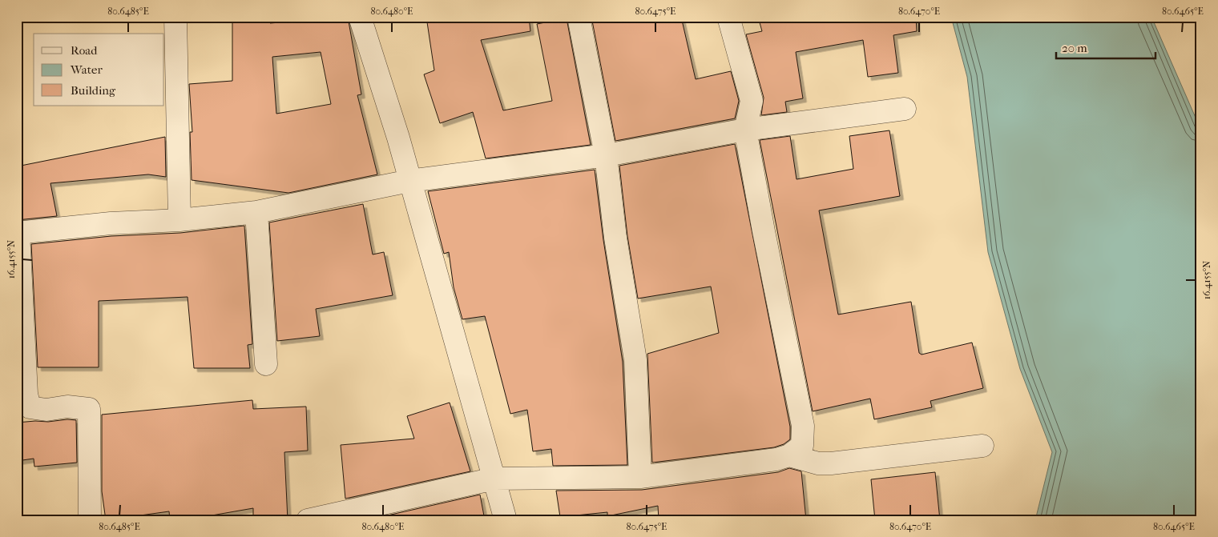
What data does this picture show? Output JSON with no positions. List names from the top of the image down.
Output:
{
  "legend": ["Road", "Water", "Building"],
  "scale_bar": "20 m",
  "coordinates": [
    "80.6485°E",
    "80.6480°E",
    "80.6475°E",
    "80.6470°E",
    "80.6465°E",
    "16.4155°N"
  ]
}
